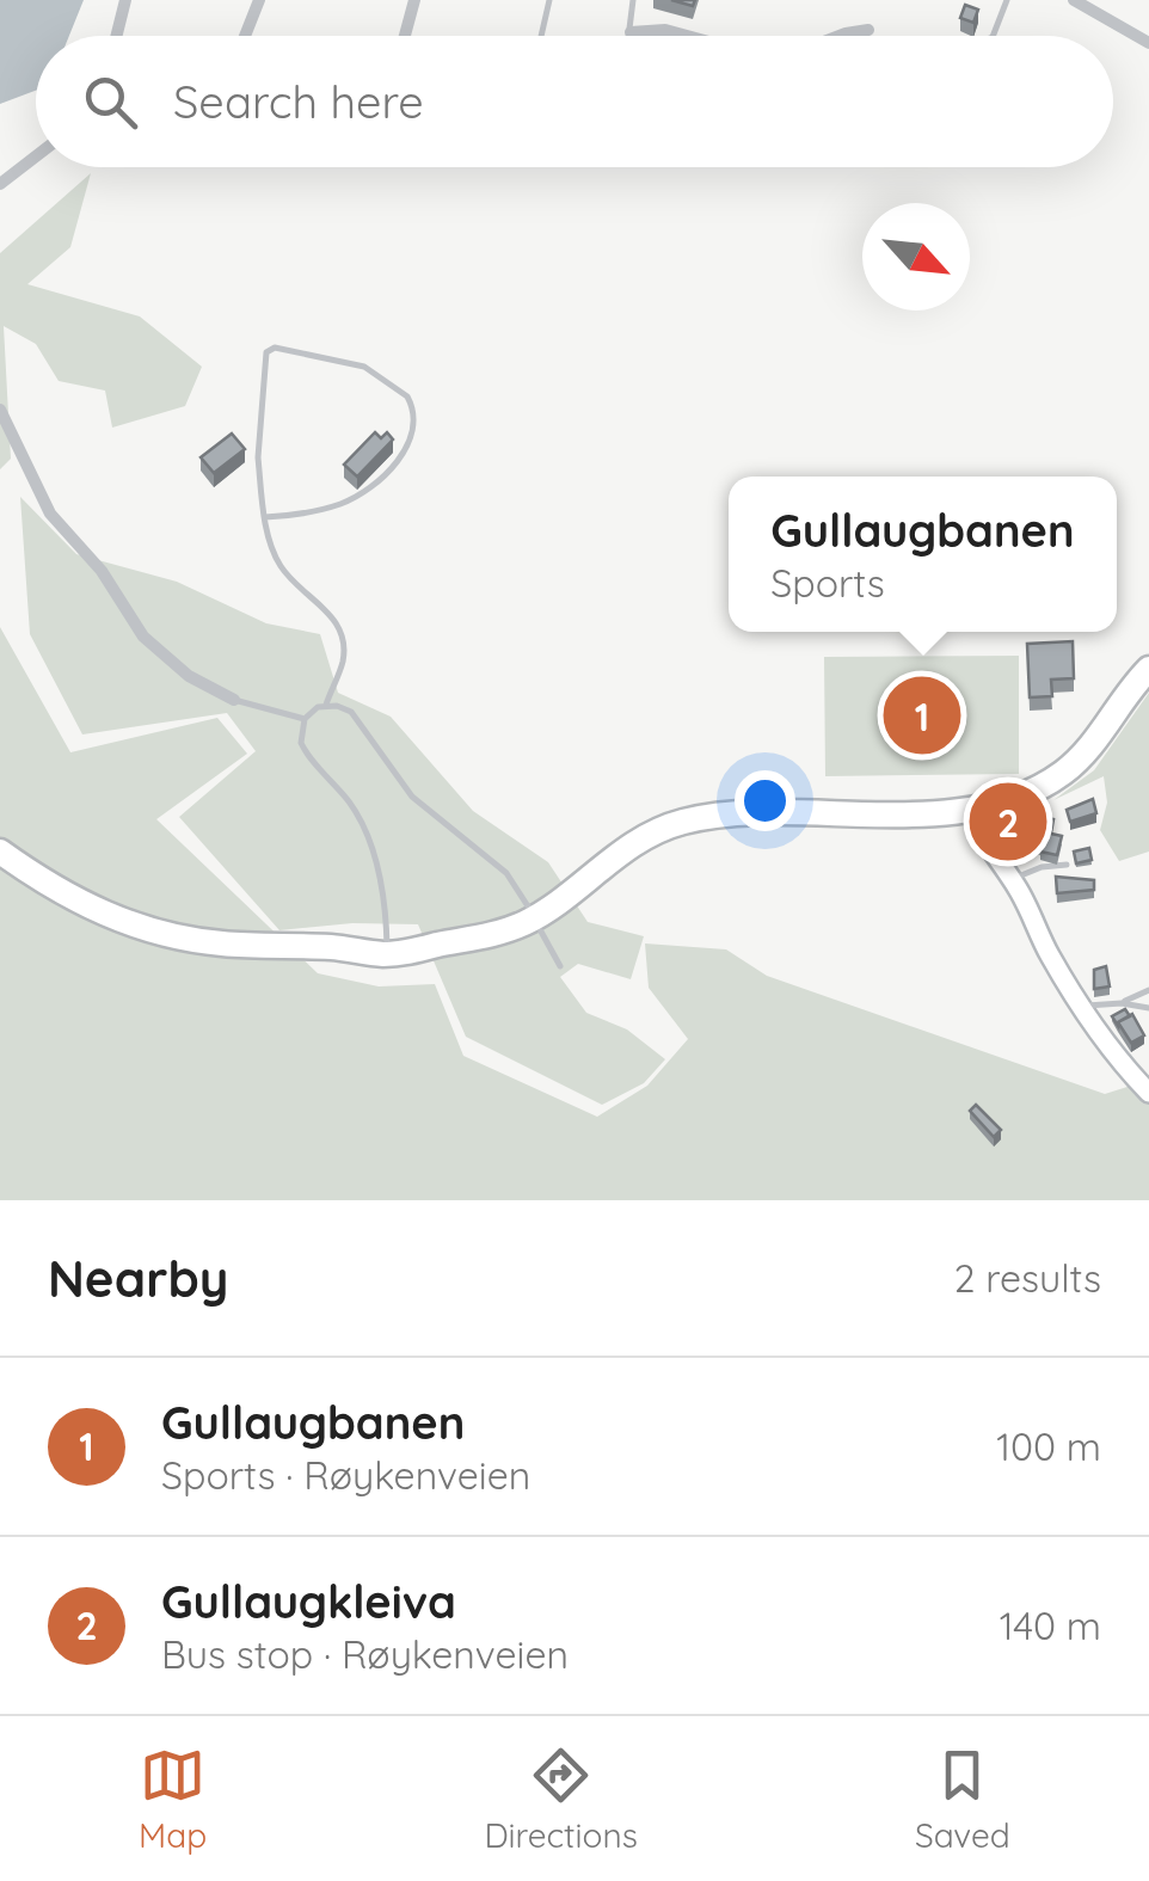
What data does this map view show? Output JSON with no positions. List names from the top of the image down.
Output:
{
  "north": "bottom right",
  "page": {
    "search": "Search here",
    "popup": ["Gullaugbanen", "Sports"],
    "pins": ["1", "2"],
    "heading": ["Nearby", "2 results"],
    "list": [
      {
        "mark": "1",
        "name": "Gullaugbanen",
        "note": "Sports · Røykenveien",
        "value": "100 m"
      },
      {
        "mark": "2",
        "name": "Gullaugkleiva",
        "note": "Bus stop · Røykenveien",
        "value": "140 m"
      }
    ],
    "nav": ["Map", "Directions", "Saved"]
  }
}
